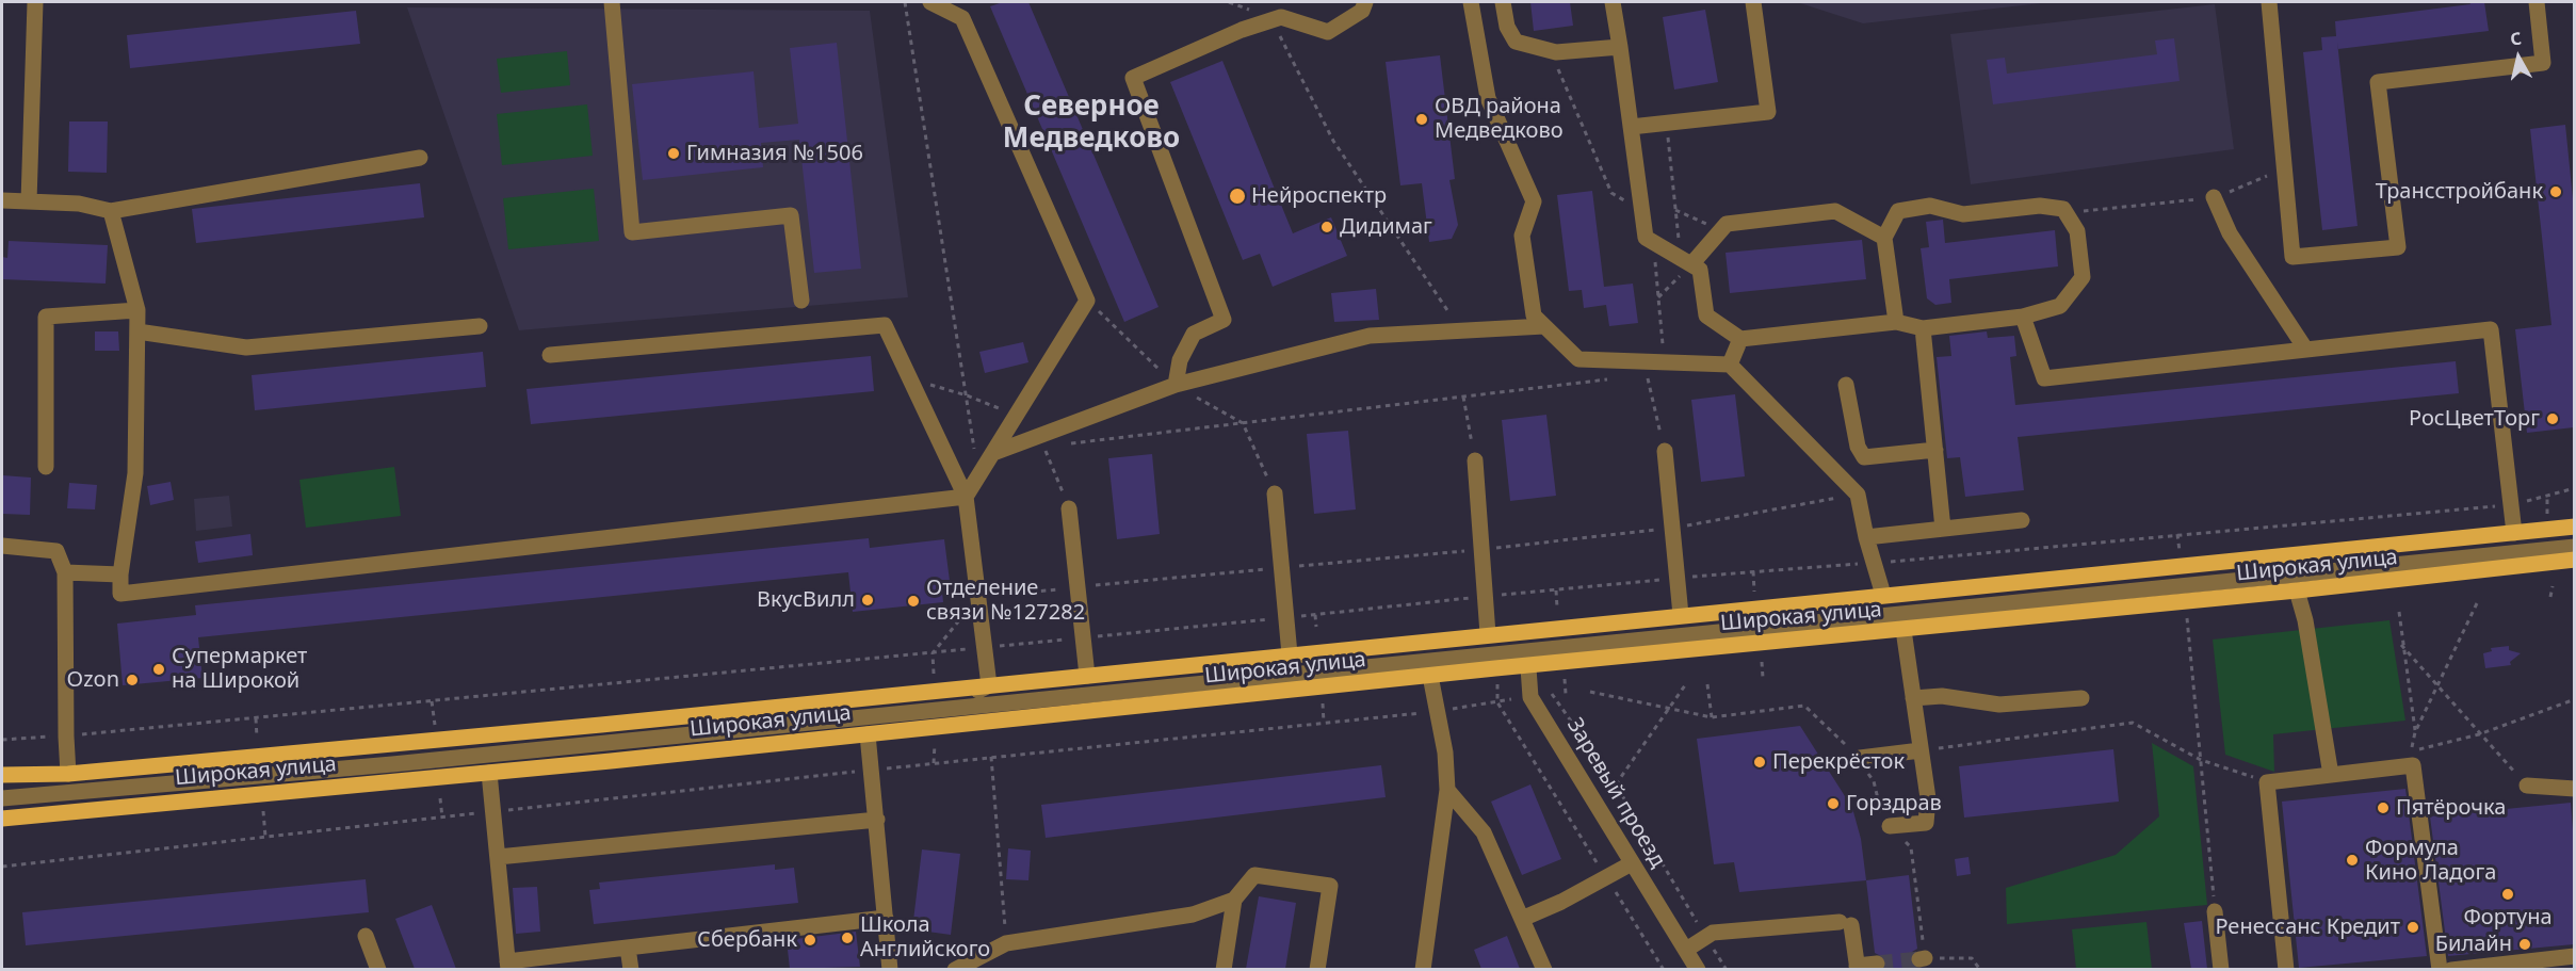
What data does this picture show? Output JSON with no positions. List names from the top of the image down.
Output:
{
  "streets": {
    "main road": ["Широкая улица"],
    "street": ["Заревый проезд"]
  },
  "crossings": [
    ["Широкая улица", "Заревый проезд"]
  ],
  "districts": ["Северное Медведково"],
  "places": [
    "ОВД района Медведково",
    "Гимназия №1506",
    "Трансстройбанк",
    "Нейроcпектр",
    "Дидимаг",
    "РосЦветТорг",
    "ВкусВилл",
    "Отделение связи №127282",
    "Супермаркет на Широкой",
    "Ozon",
    "Перекрёсток",
    "Горздрав",
    "Пятёрочка",
    "Формула Кино Ладога",
    "Фортуна",
    "Ренессанс Кредит",
    "Школа Английского",
    "Сбербанк",
    "Билайн"
  ],
  "north": "top"
}
